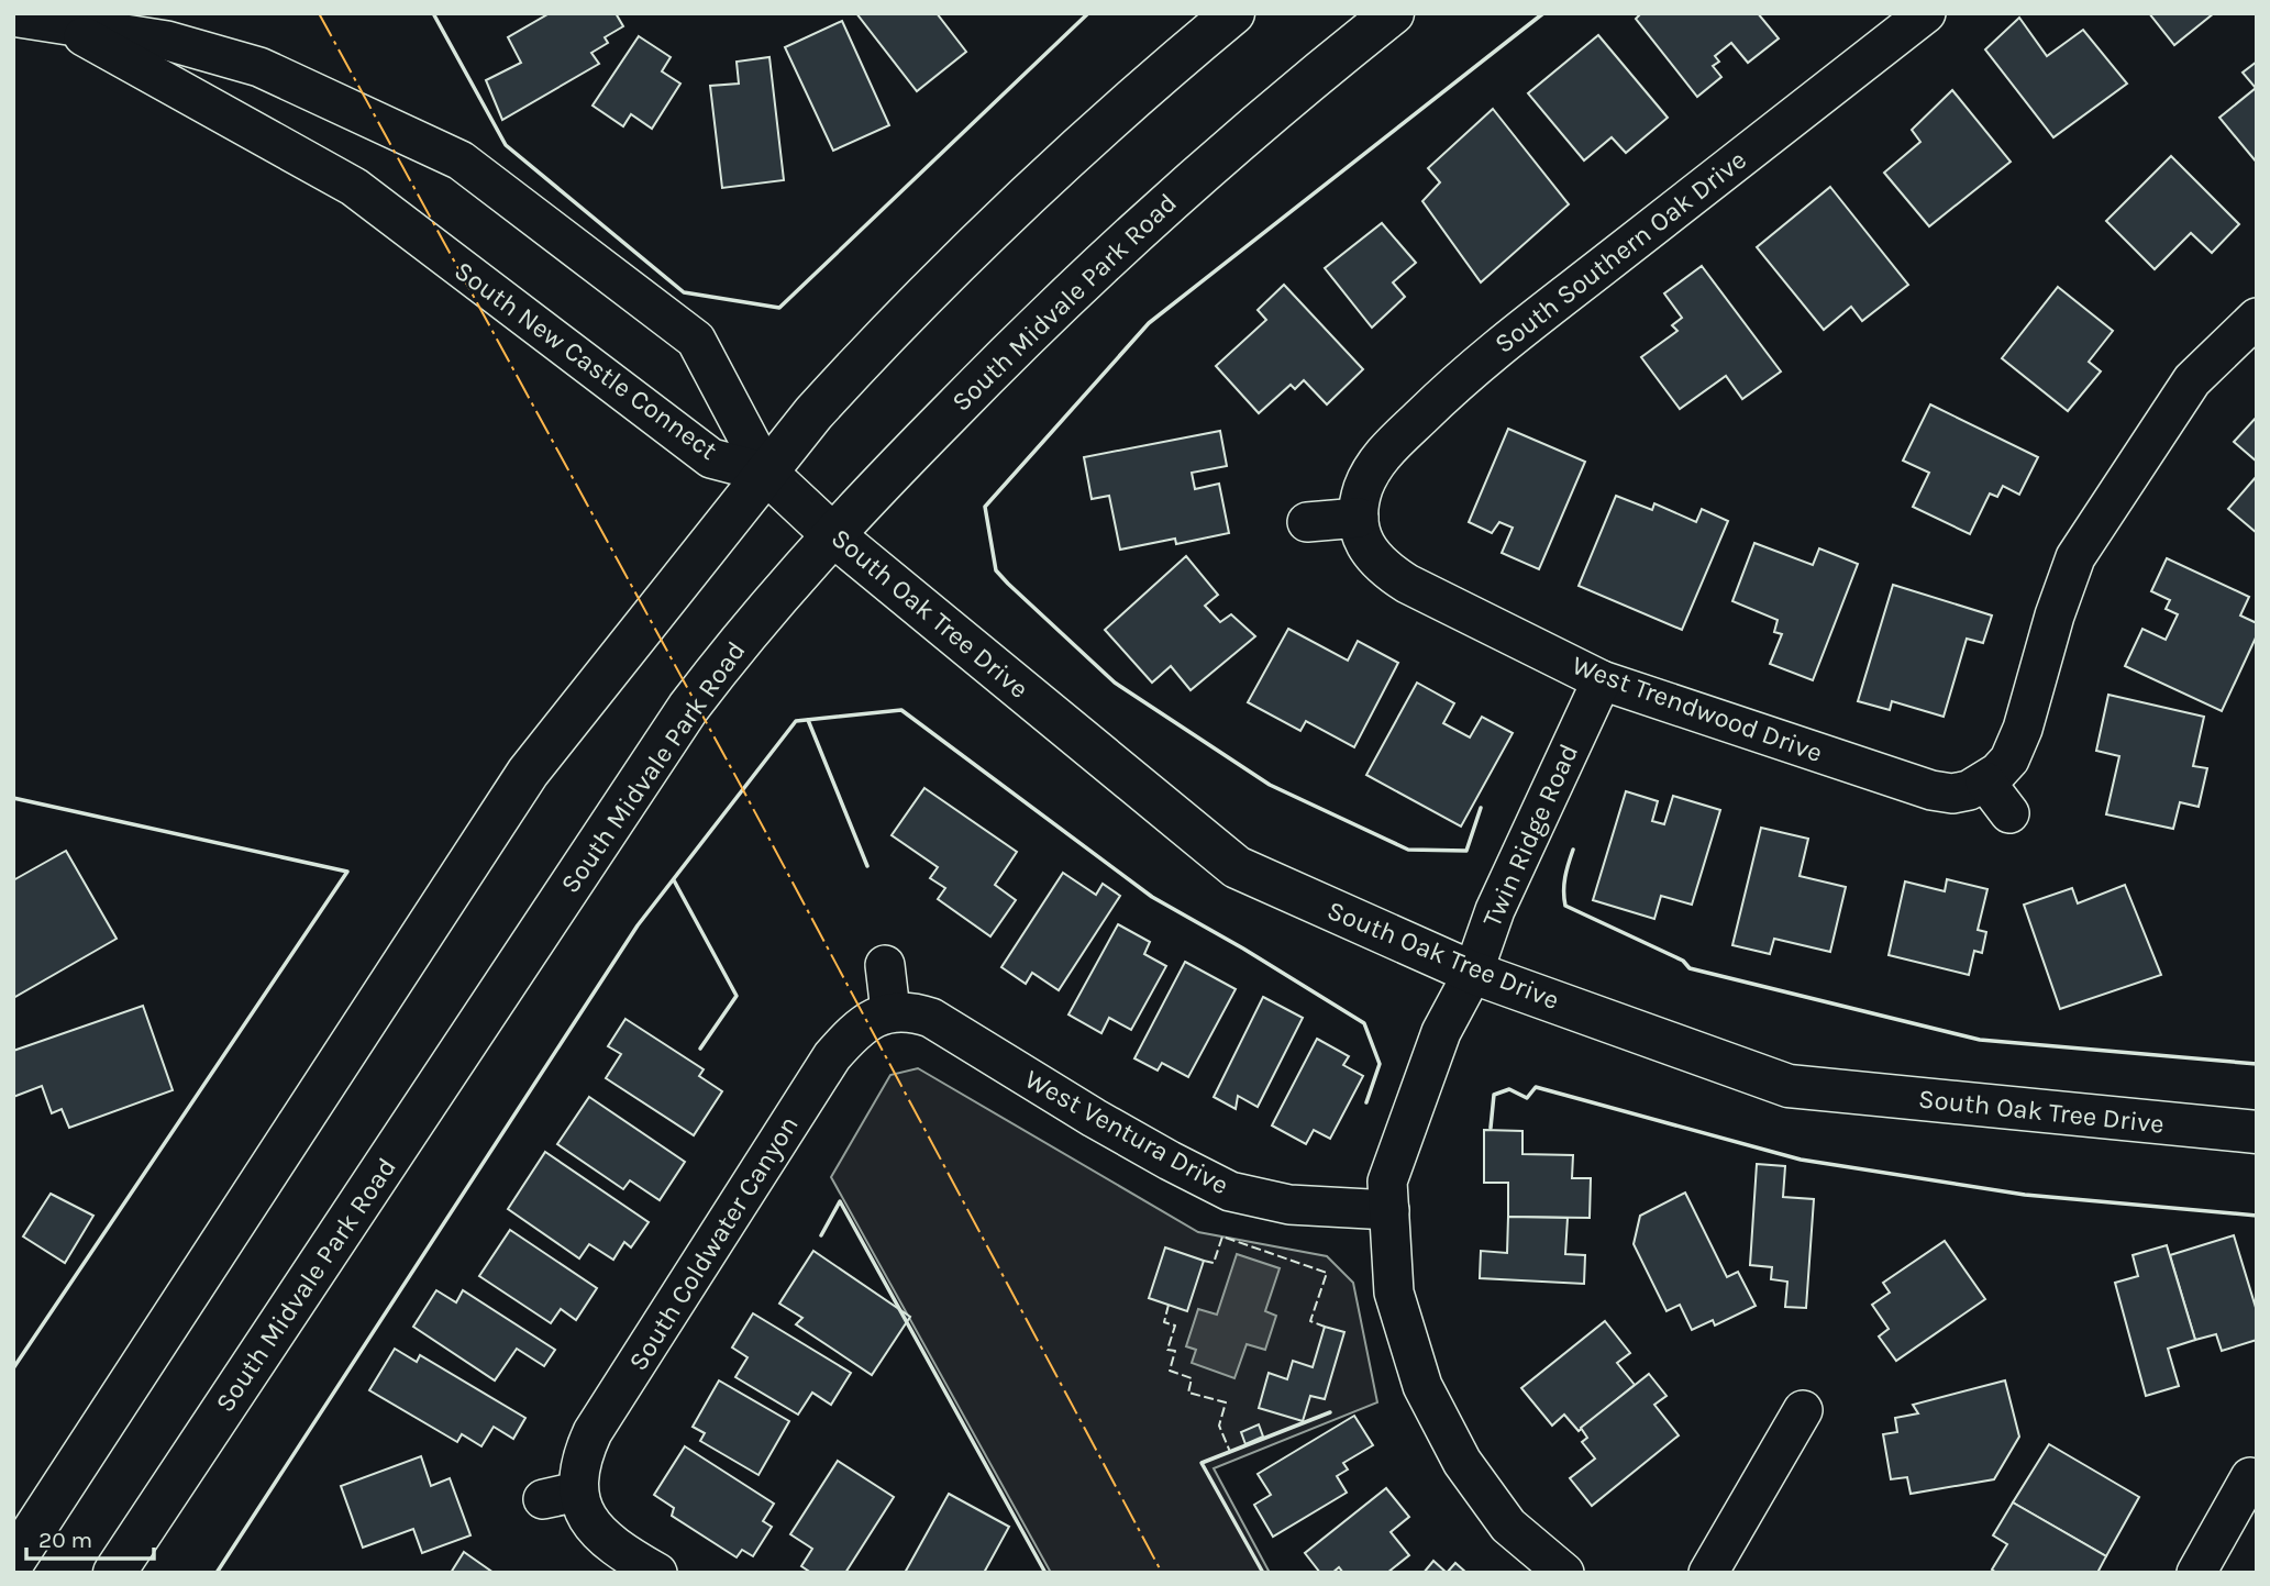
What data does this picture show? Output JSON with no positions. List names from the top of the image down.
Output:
{
  "streets": {
    "main road": ["South Midvale Park Road", "South Oak Tree Drive"],
    "street": [
      "South Southern Oak Drive",
      "South New Castle Connect",
      "West Trendwood Drive",
      "Twin Ridge Road",
      "West Ventura Drive",
      "South Coldwater Canyon"
    ]
  },
  "crossings": [
    ["South Southern Oak Drive", "West Trendwood Drive"],
    ["South Midvale Park Road", "South Oak Tree Drive"],
    ["South New Castle Connect", "South Oak Tree Drive"],
    ["South Oak Tree Drive", "Twin Ridge Road"],
    ["West Trendwood Drive", "Twin Ridge Road"],
    ["Twin Ridge Road", "West Ventura Drive"],
    ["West Ventura Drive", "South Coldwater Canyon"]
  ],
  "scale_bar": "20 m"
}
